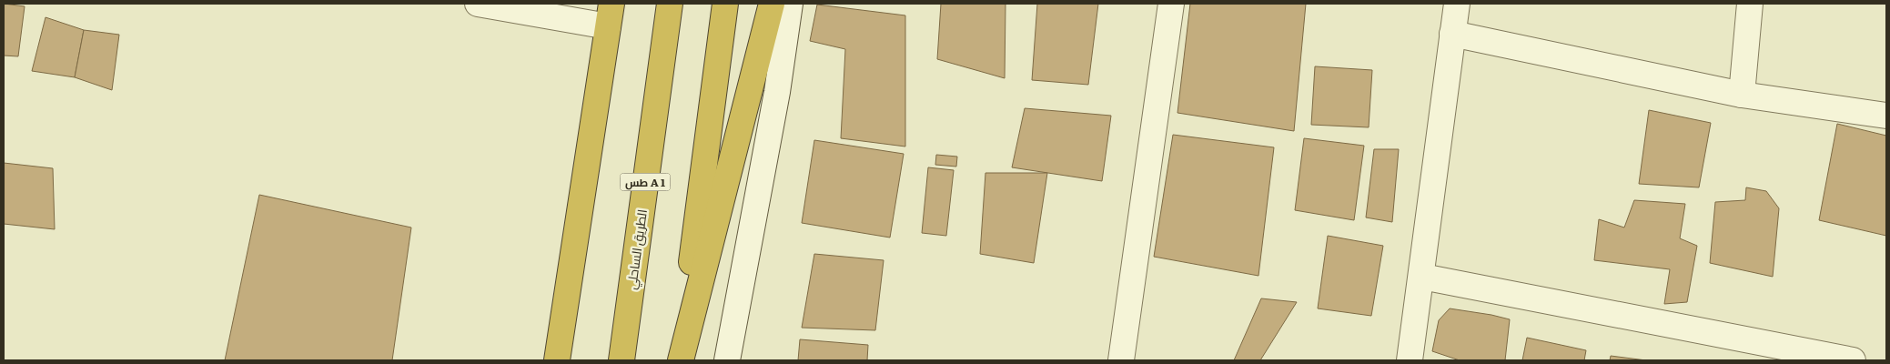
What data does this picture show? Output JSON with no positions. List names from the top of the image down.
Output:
{
  "streets": {
    "highway": ["طس A 1", "الطريق الساحلي"]
  }
}
